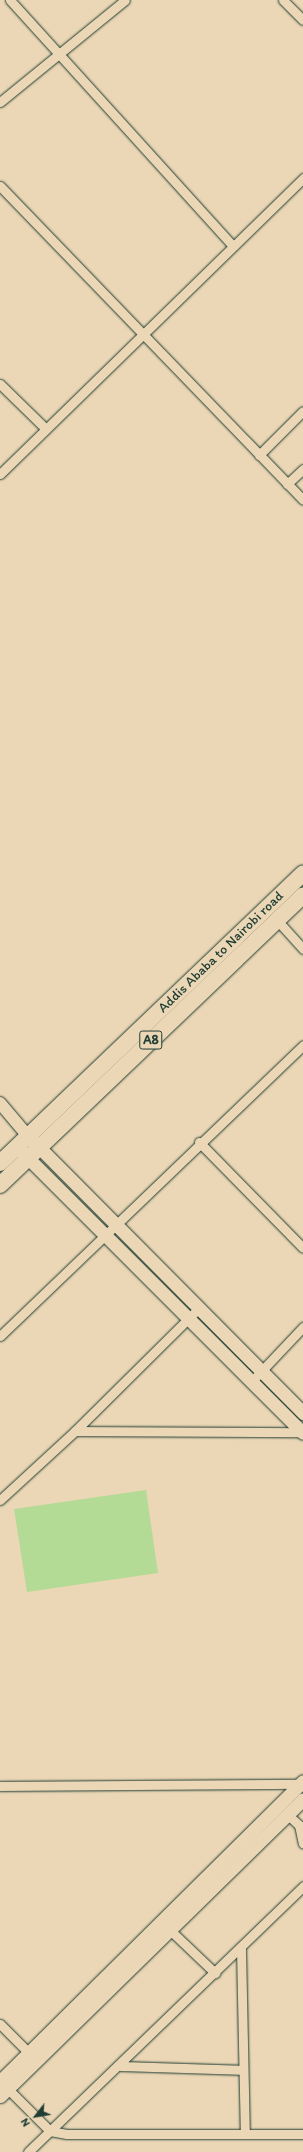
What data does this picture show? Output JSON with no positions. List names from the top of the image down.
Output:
{
  "streets": {
    "highway": ["Addis Ababa to Nairobi road", "A8"]
  },
  "north": "bottom left"
}
